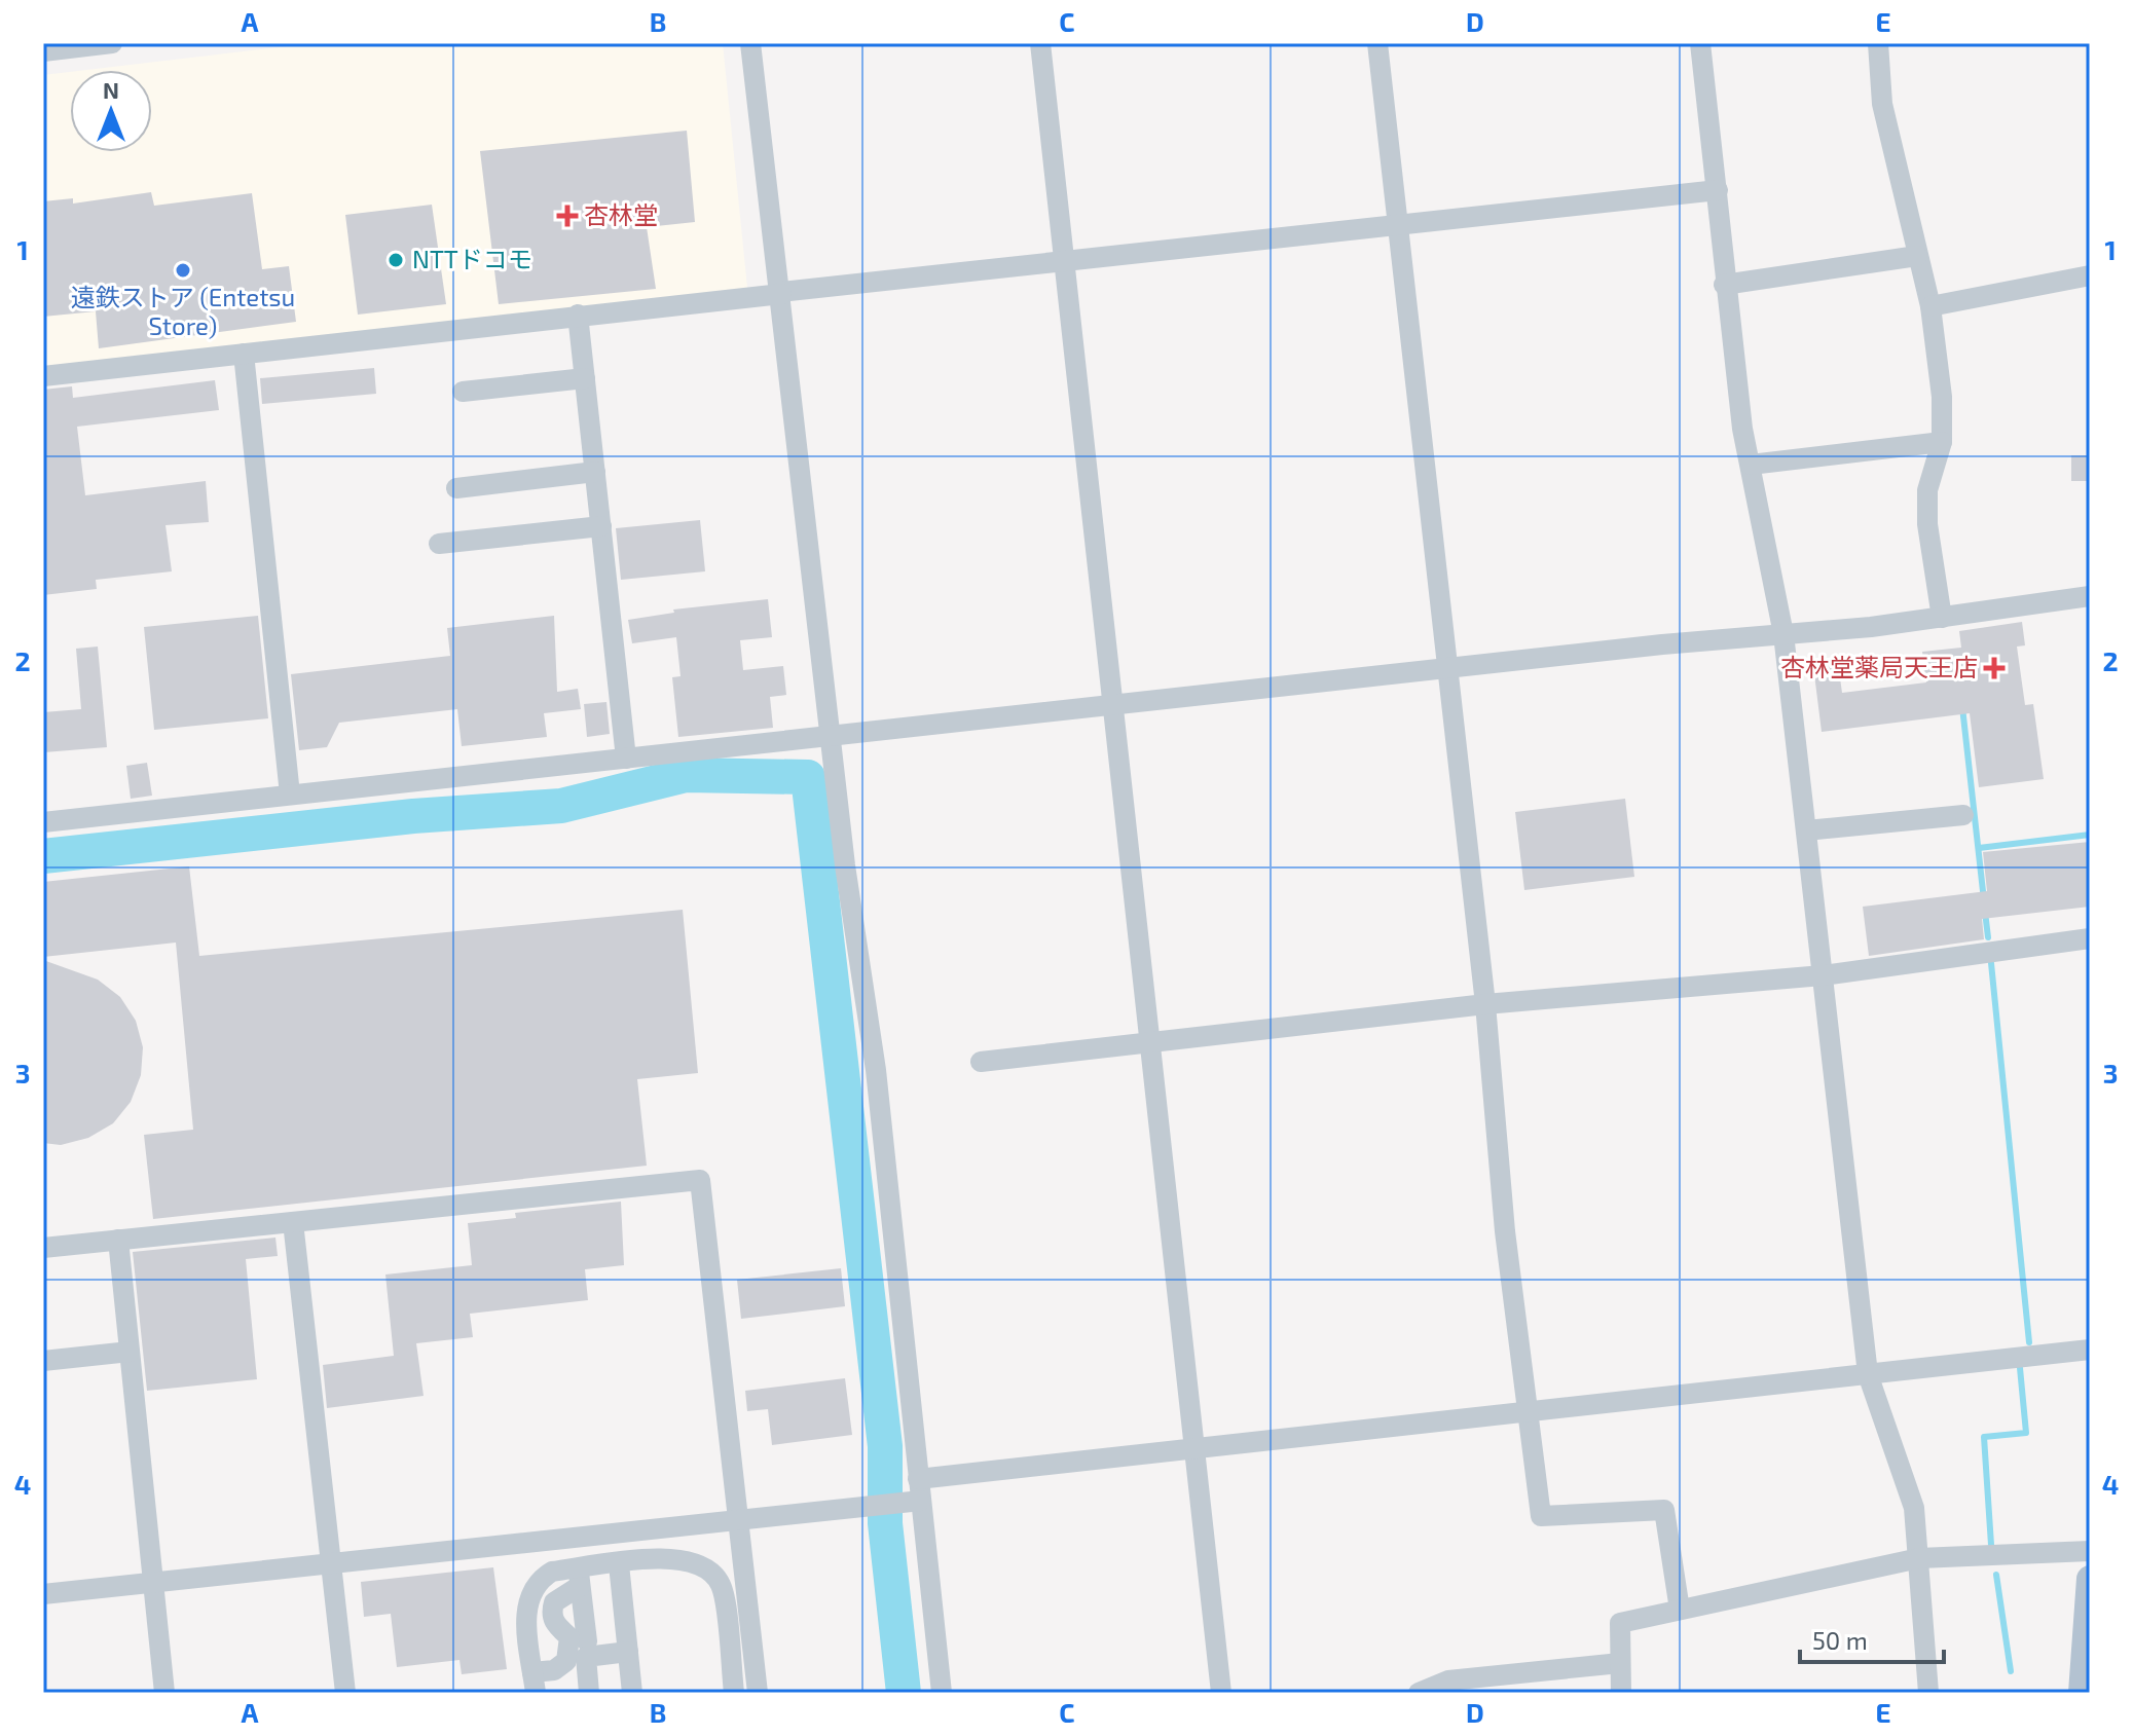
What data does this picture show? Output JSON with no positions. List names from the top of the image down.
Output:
{
  "places": {
    "health": ["杏林堂", "杏林堂薬局天王店"],
    "other": ["NTTドコモ", "遠鉄ストア (Entetsu Store)"]
  },
  "scale_bar": "50 m",
  "north": "top",
  "grid": {
    "columns": [
      "A",
      "B",
      "C",
      "D",
      "E"
    ],
    "rows": [
      "1",
      "2",
      "3",
      "4"
    ]
  }
}
